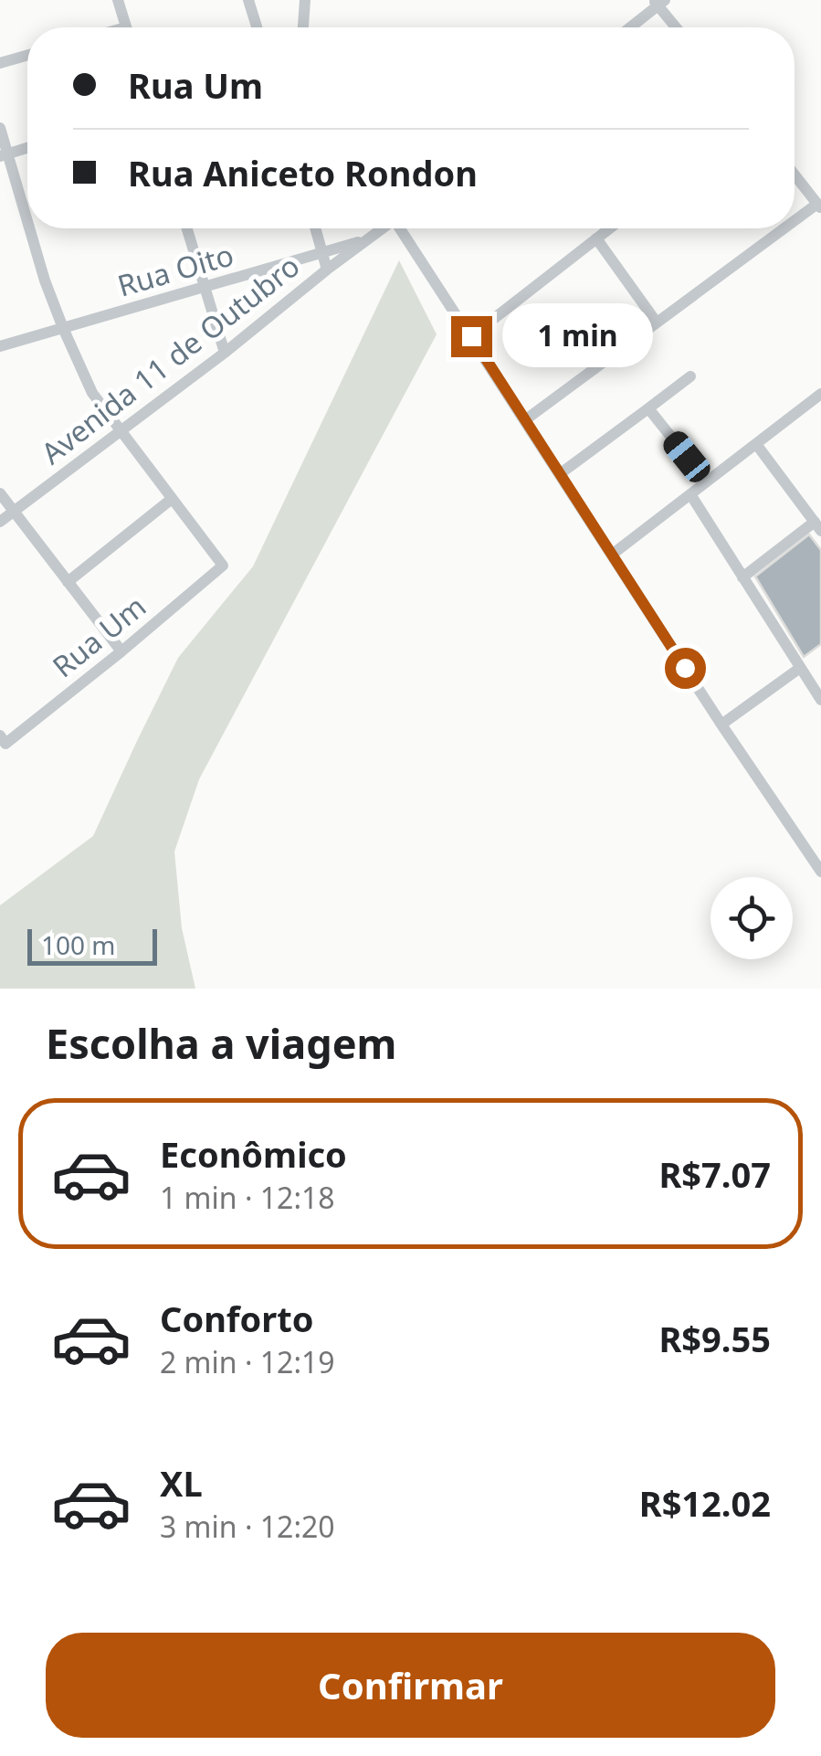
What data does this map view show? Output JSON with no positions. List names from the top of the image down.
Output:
{
  "streets": {
    "street": ["Rua Oito", "Avenida 11 de Outubro", "Rua Um"]
  },
  "crossings": [
    ["Rua Oito", "Avenida 11 de Outubro"]
  ],
  "scale_bar": "100 m",
  "page": {
    "banner": ["Rua Um", "Rua Aniceto Rondon"],
    "bubble": "1 min",
    "scale": "100 m",
    "heading": "Escolha a viagem",
    "list": [
      {
        "name": "Econômico",
        "note": "1 min · 12:18",
        "value": "R$7.07"
      },
      {
        "name": "Conforto",
        "note": "2 min · 12:19",
        "value": "R$9.55"
      },
      {
        "name": "XL",
        "note": "3 min · 12:20",
        "value": "R$12.02"
      }
    ],
    "buttons": "Confirmar"
  }
}
